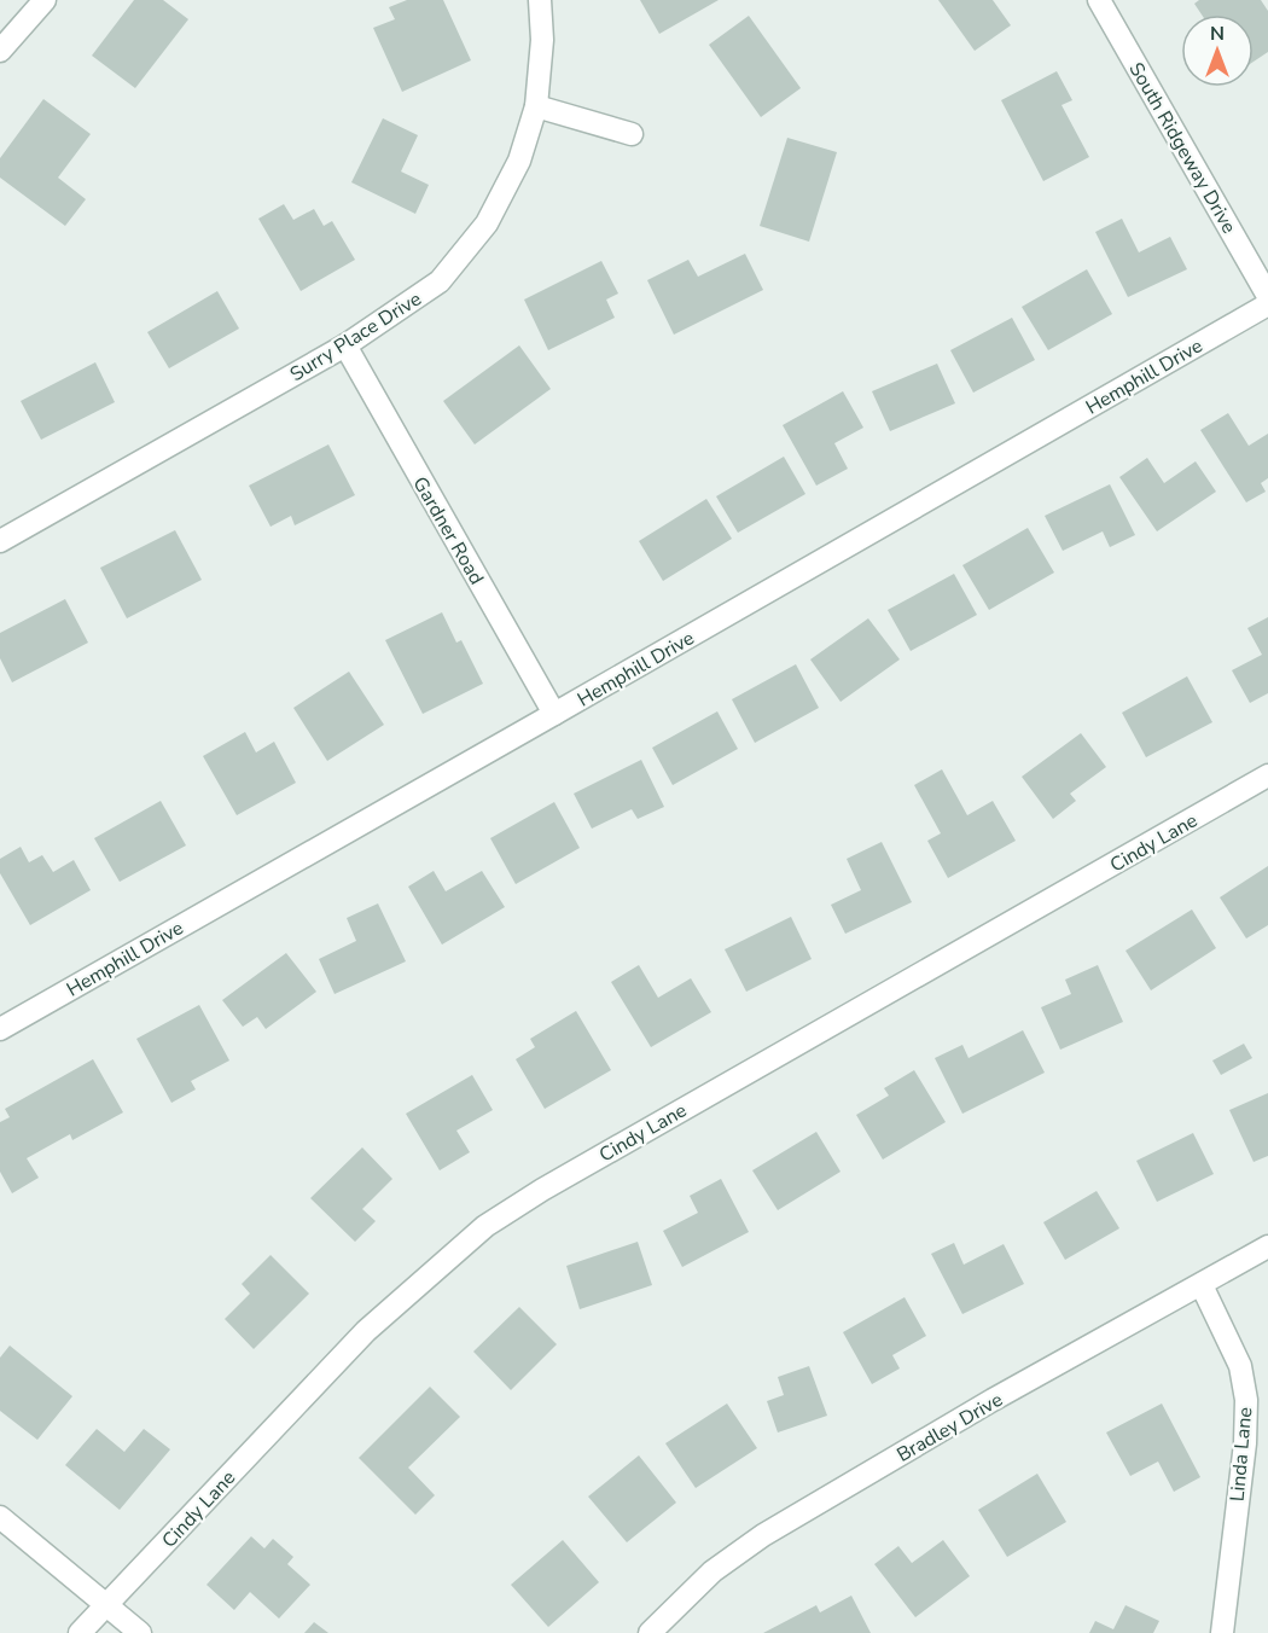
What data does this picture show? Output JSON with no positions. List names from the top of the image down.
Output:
{
  "streets": {
    "street": [
      "South Ridgeway Drive",
      "Surry Place Drive",
      "Hemphill Drive",
      "Gardner Road",
      "Cindy Lane",
      "Bradley Drive",
      "Linda Lane"
    ]
  },
  "crossings": [
    ["Surry Place Drive", "Gardner Road"],
    ["Hemphill Drive", "Gardner Road"],
    ["Bradley Drive", "Linda Lane"]
  ],
  "north": "top"
}
